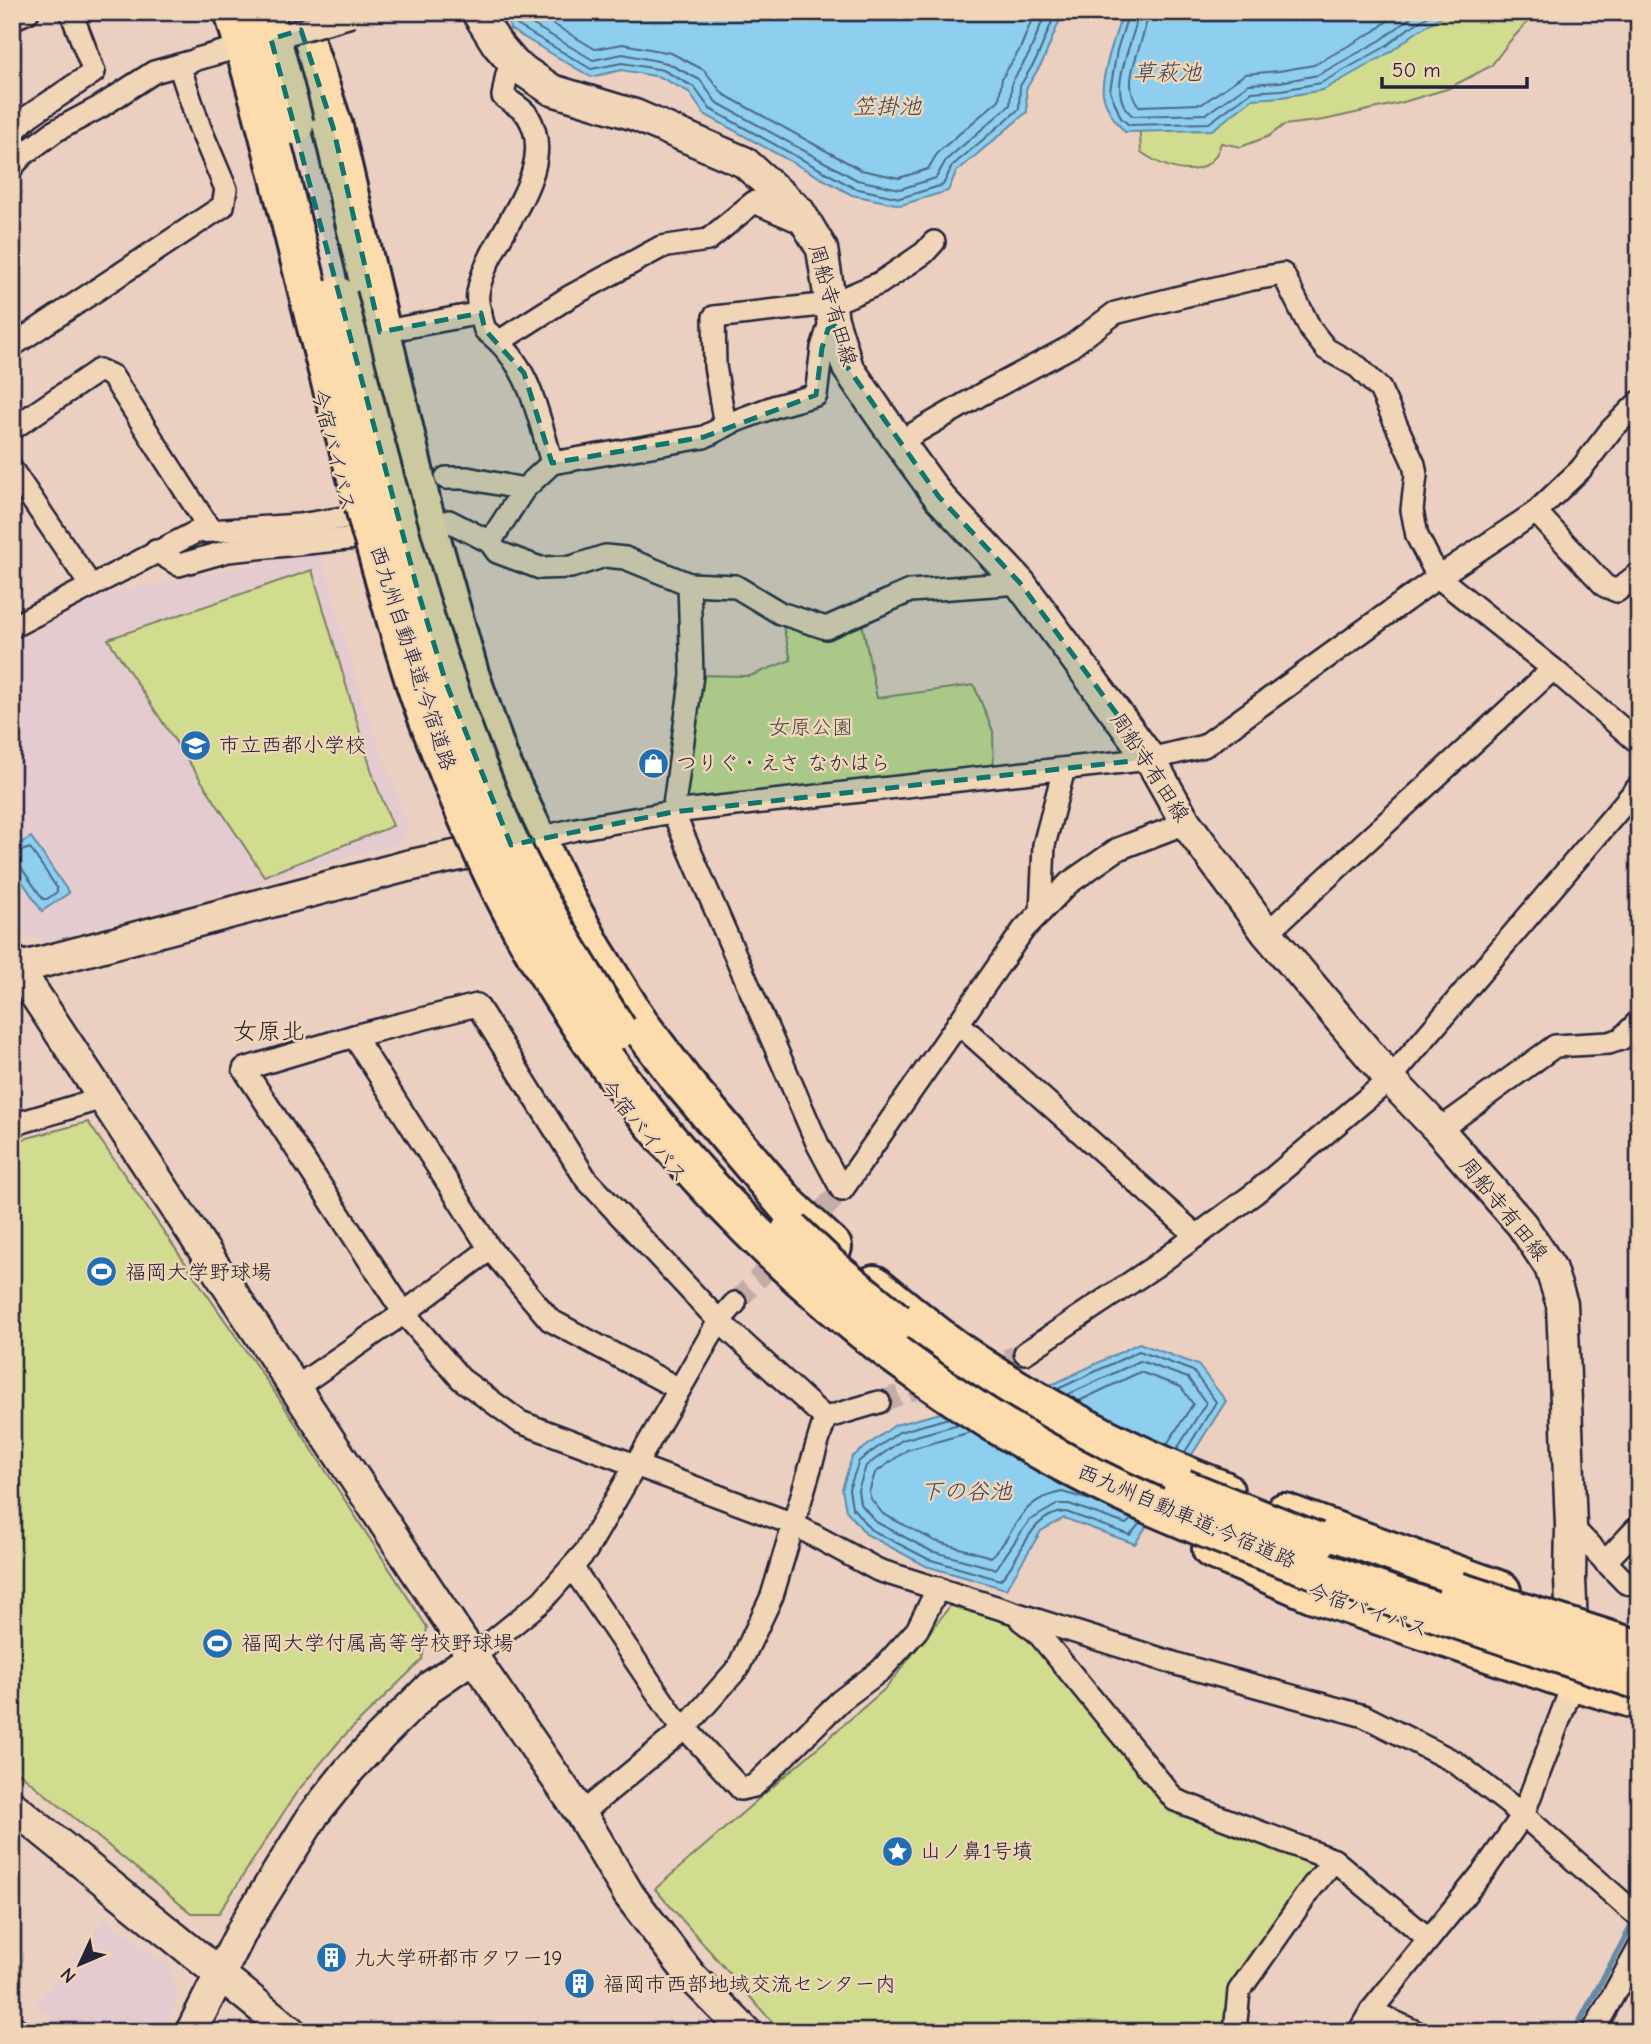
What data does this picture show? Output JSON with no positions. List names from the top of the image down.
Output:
{
  "streets": {
    "highway": ["今宿バイパス", "西九州自動車道;今宿道路"],
    "street": ["周船寺有田線"]
  },
  "crossings": [
    ["周船寺有田線", "今宿バイパス"]
  ],
  "districts": ["女原北"],
  "water": ["草萩池", "笠掛池", "下の谷池"],
  "parks": ["女原公園"],
  "places": {
    "school or university": ["市立西都小学校"],
    "shop": ["つりぐ・えさ なかはら"],
    "sports": ["福岡大学野球場", "福岡大学付属高等学校野球場"],
    "place": ["山ノ鼻1号墳"],
    "building": ["九大学研都市タワー19", "福岡市西部地域交流センター内"]
  },
  "scale_bar": "50 m",
  "north": "bottom left"
}
